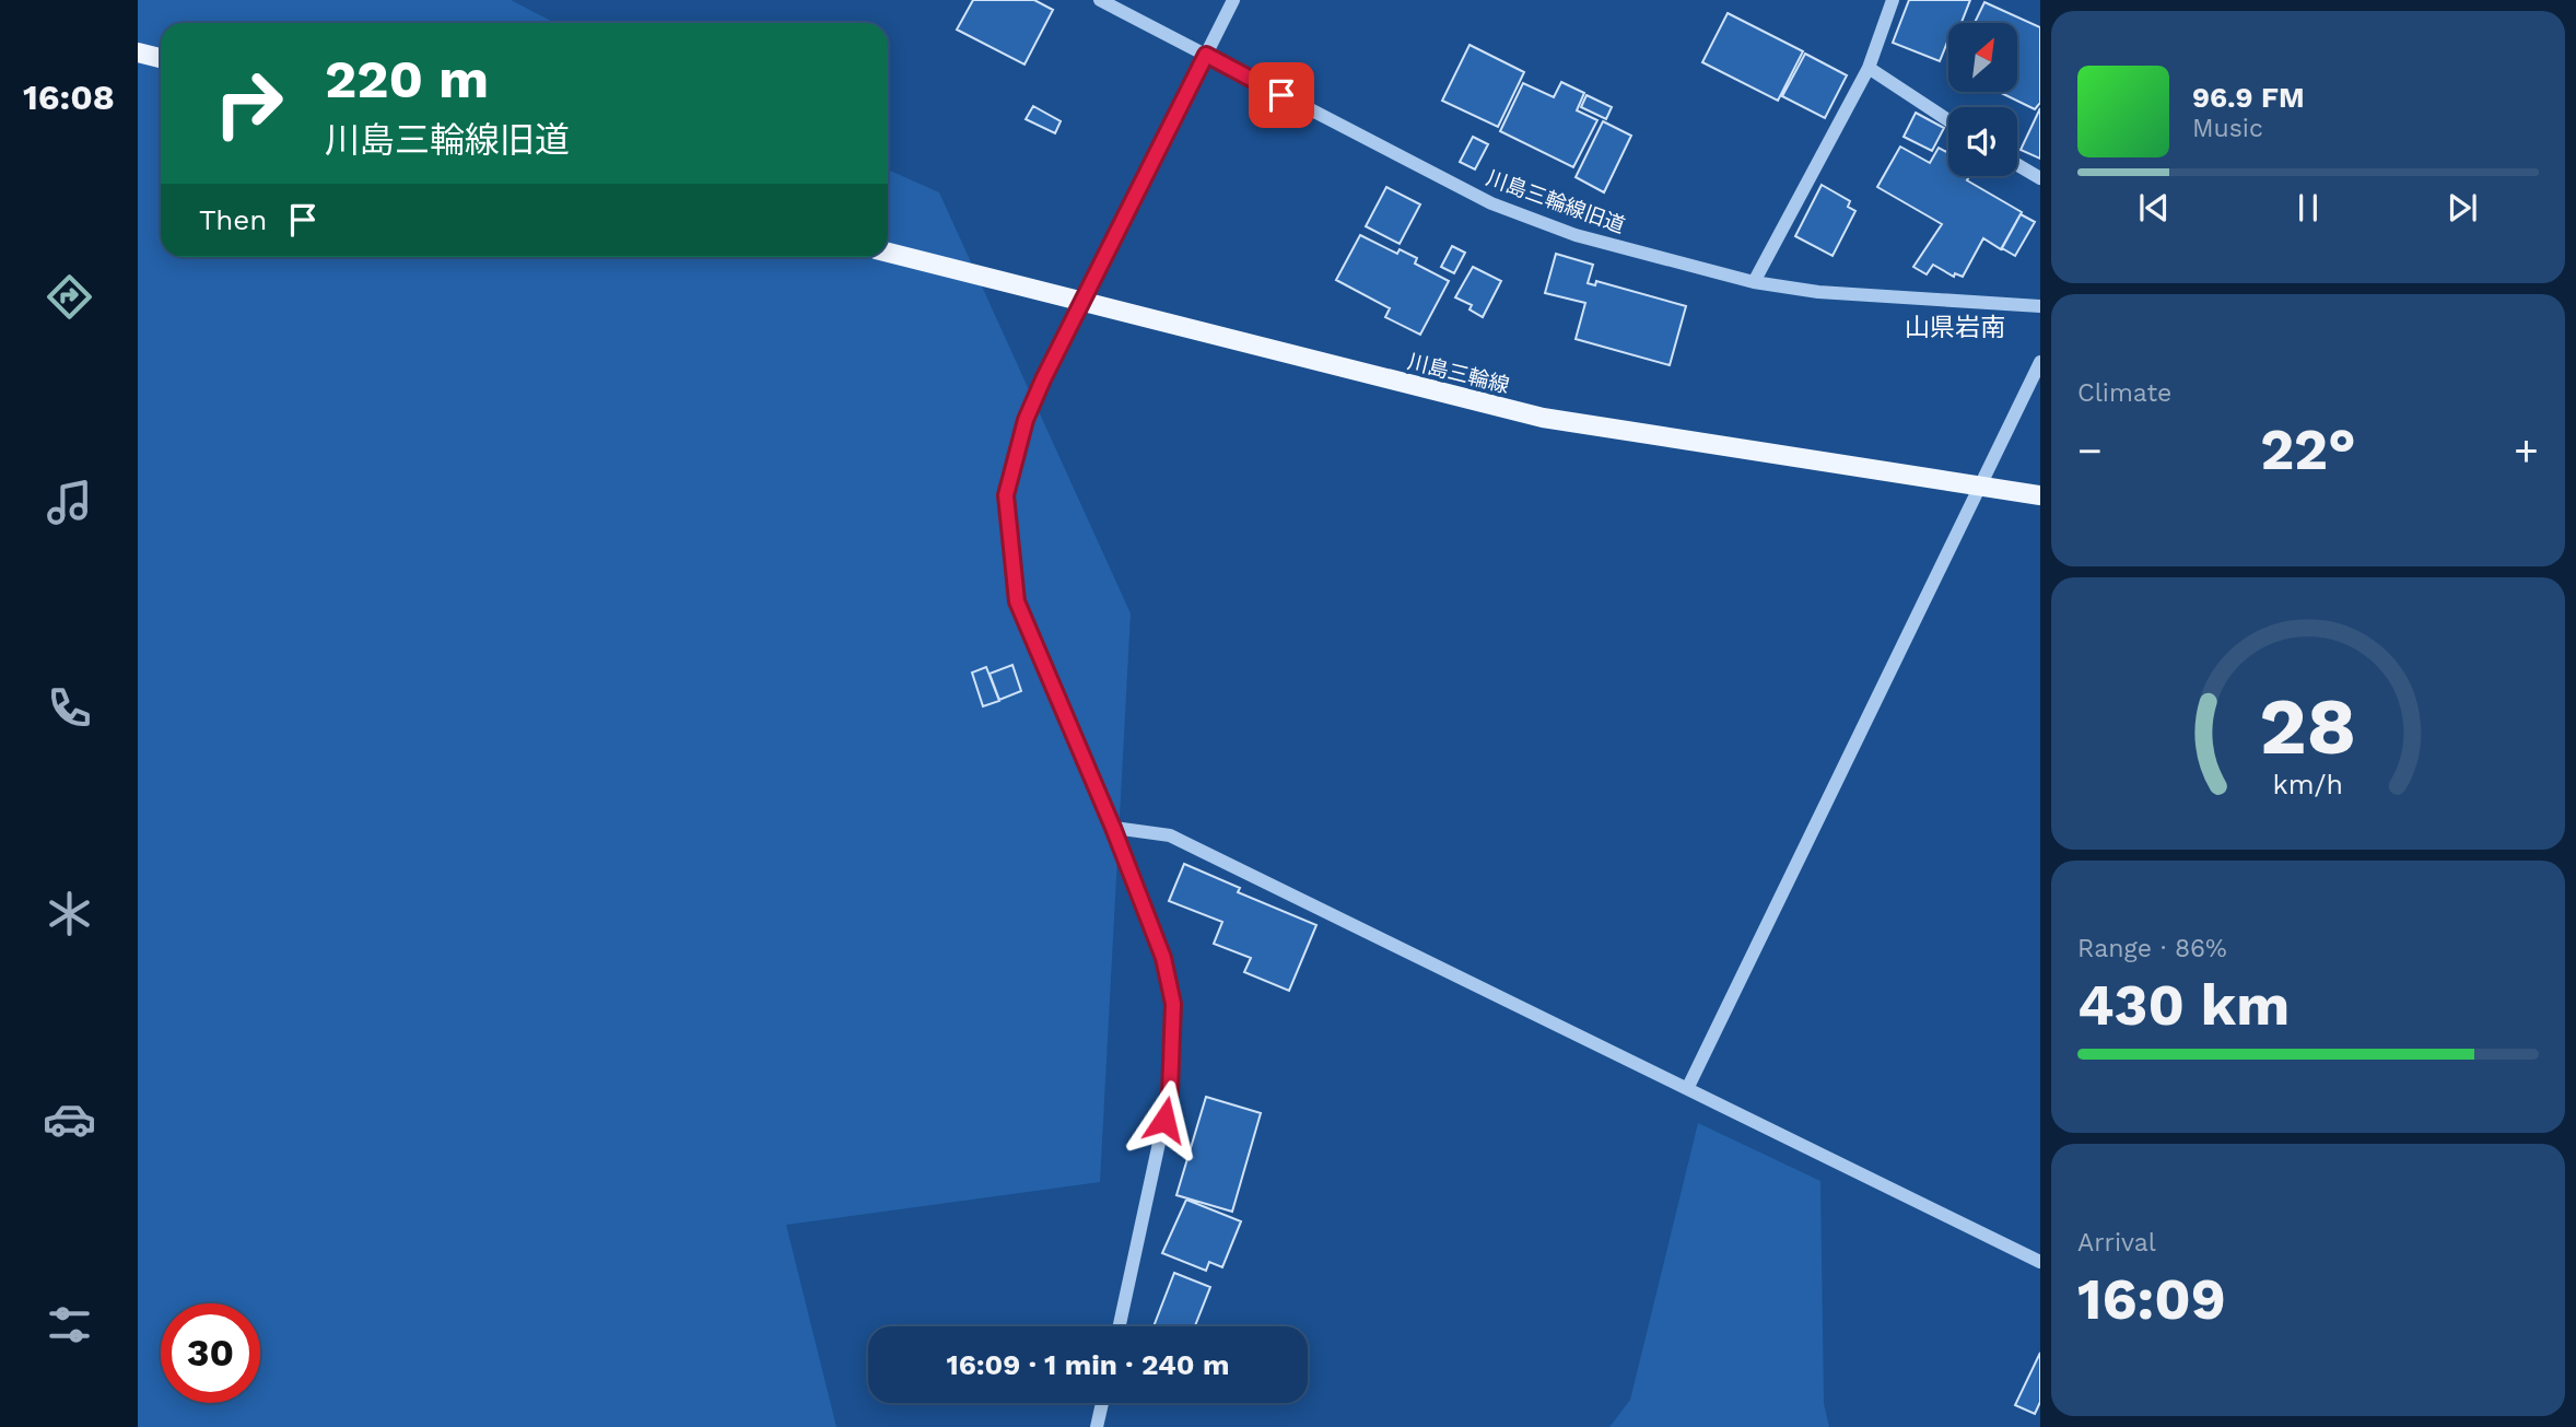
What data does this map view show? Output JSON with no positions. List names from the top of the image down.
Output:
{
  "streets": {
    "main road": ["川島三輪線"],
    "street": ["川島三輪線旧道"]
  },
  "districts": ["山県岩南"],
  "north": "top right",
  "page": {
    "tabs": "16:08",
    "turn": ["220 m", "川島三輪線旧道"],
    "song": ["96.9 FM", "Music"],
    "then": "Then",
    "tile": [
      "Climate",
      ["Range · 86%", "430 km"],
      ["Arrival", "16:09"]
    ],
    "heat": ["−", "22°", "+"],
    "limit": "30",
    "trip": "16:09 · 1 min · 240 m",
    "gauge": ["28", "km/h"]
  }
}
